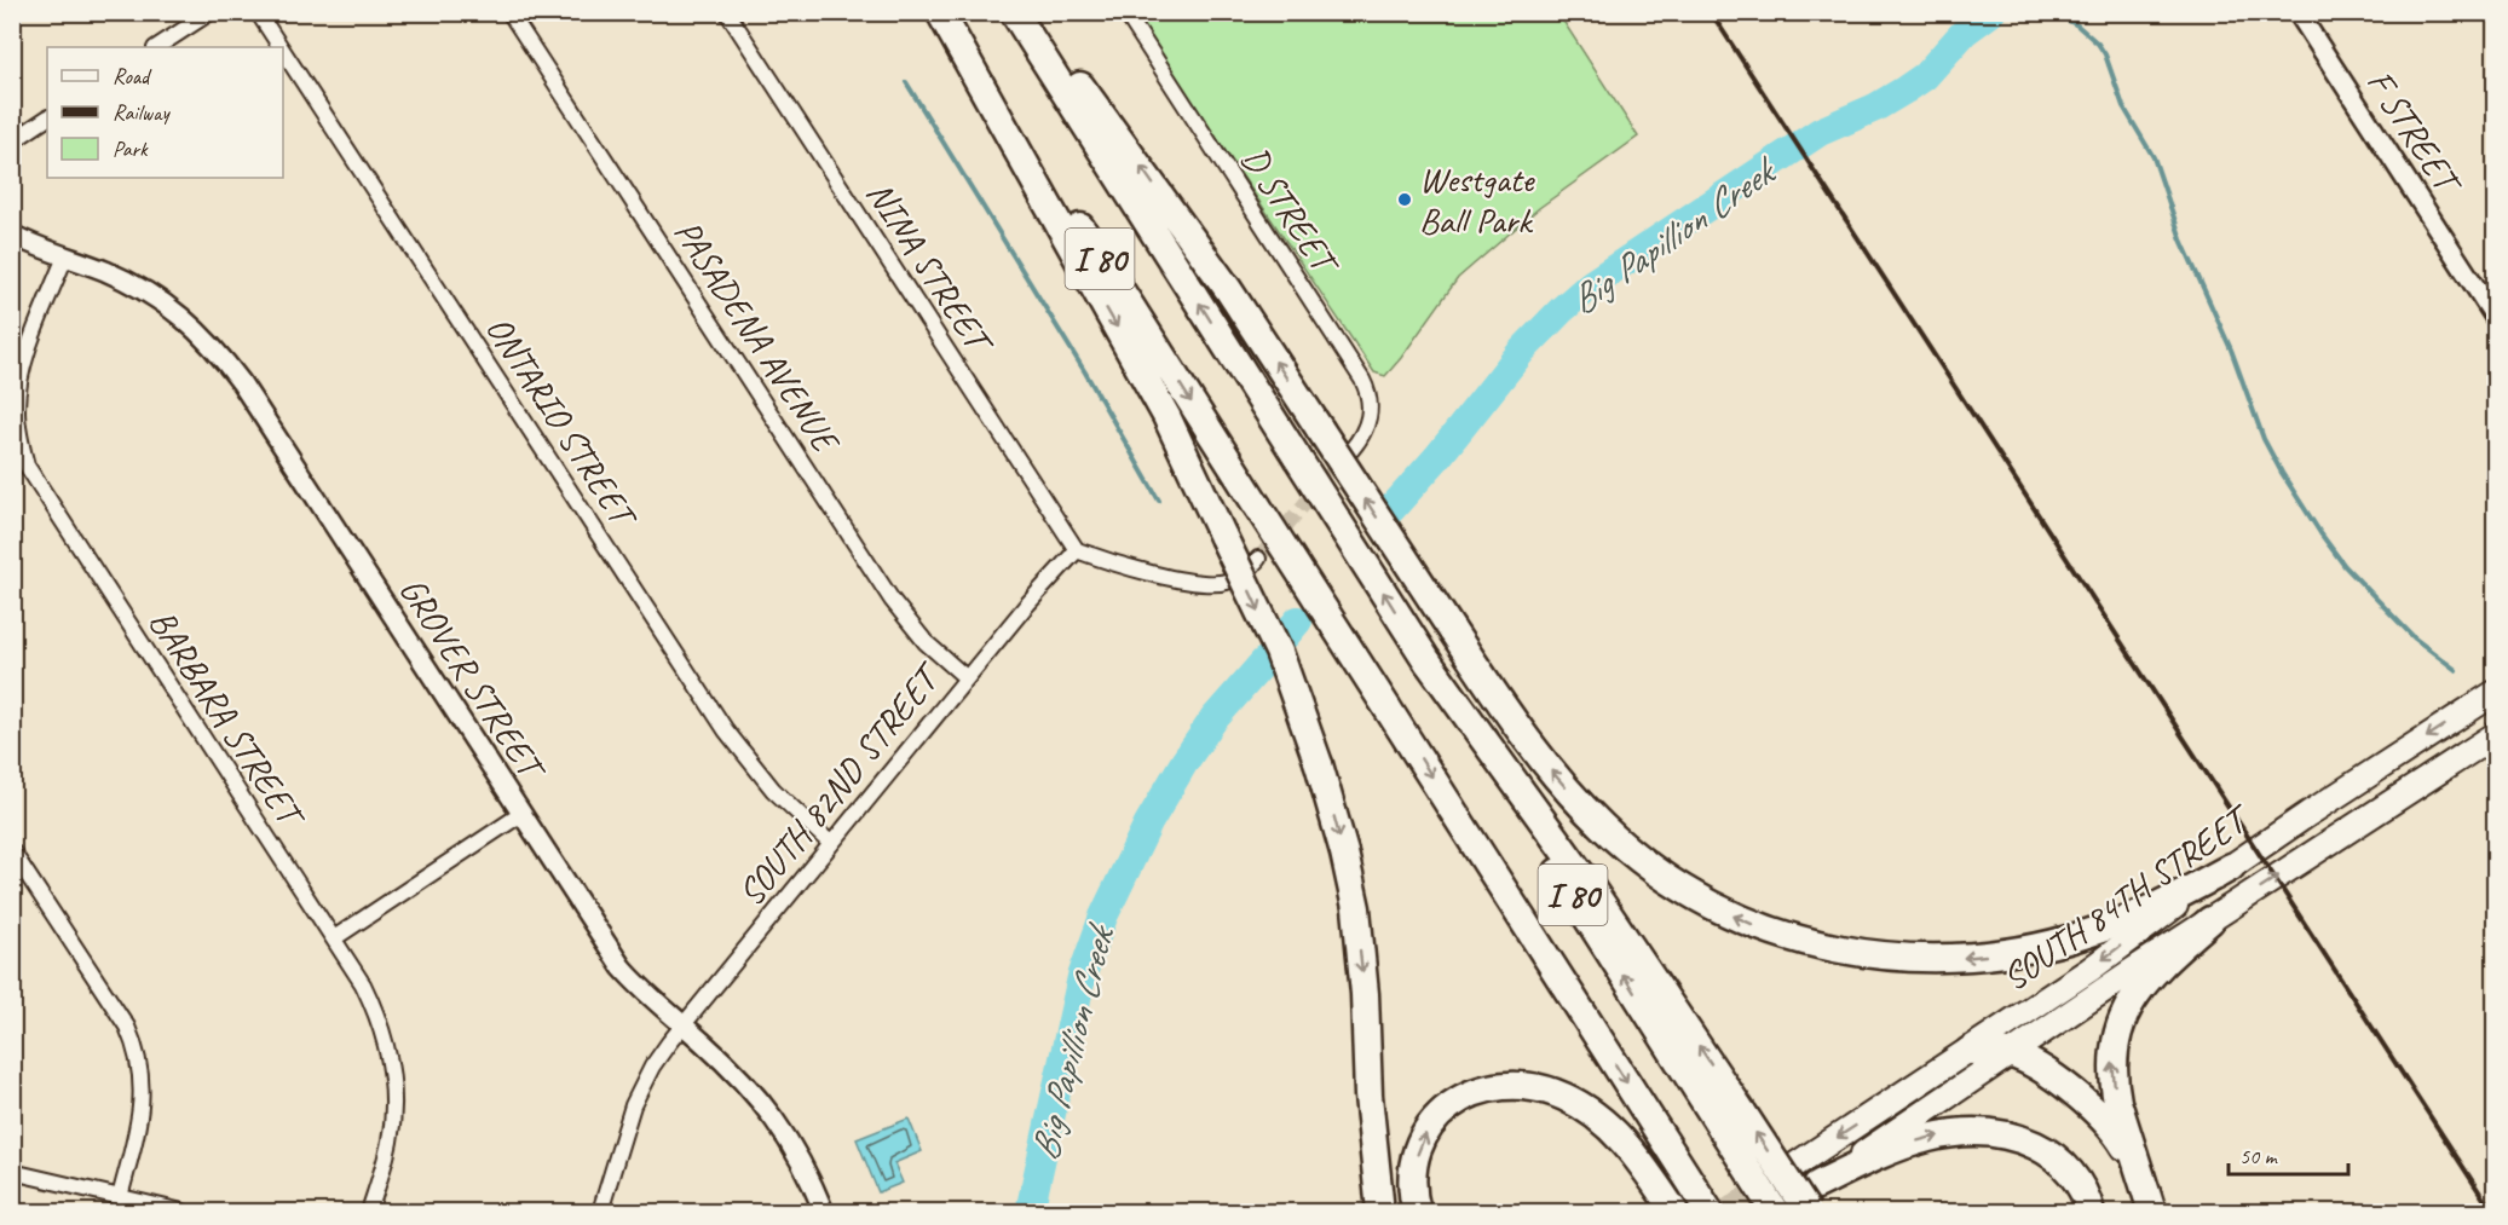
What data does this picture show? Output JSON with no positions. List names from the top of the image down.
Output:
{
  "streets": {
    "highway": ["I 80"],
    "main road": ["SOUTH 84TH STREET"],
    "street": [
      "F STREET",
      "D STREET",
      "NINA STREET",
      "PASADENA AVENUE",
      "ONTARIO STREET",
      "GROVER STREET",
      "BARBARA STREET",
      "SOUTH 82ND STREET"
    ]
  },
  "crossings": [
    ["NINA STREET", "SOUTH 82ND STREET"],
    ["PASADENA AVENUE", "SOUTH 82ND STREET"],
    ["ONTARIO STREET", "SOUTH 82ND STREET"],
    ["GROVER STREET", "BARBARA STREET"],
    ["GROVER STREET", "SOUTH 82ND STREET"]
  ],
  "water": ["Big Papillion Creek"],
  "places": ["Westgate Ball Park"],
  "legend": ["Road", "Railway", "Park"],
  "scale_bar": "50 m"
}
